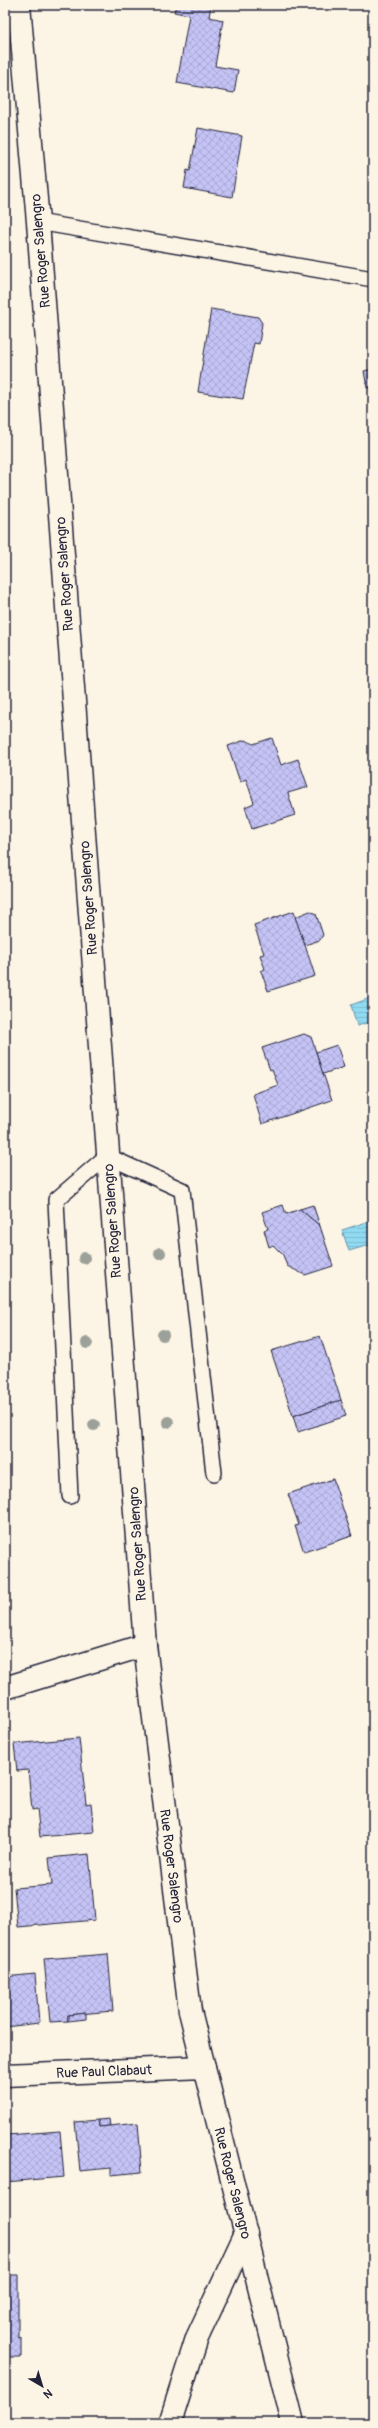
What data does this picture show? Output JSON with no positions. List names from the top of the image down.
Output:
{
  "streets": {
    "street": ["Rue Roger Salengro", "Rue Paul Clabaut"]
  },
  "crossings": [
    ["Rue Roger Salengro", "Rue Paul Clabaut"]
  ],
  "north": "bottom right"
}
